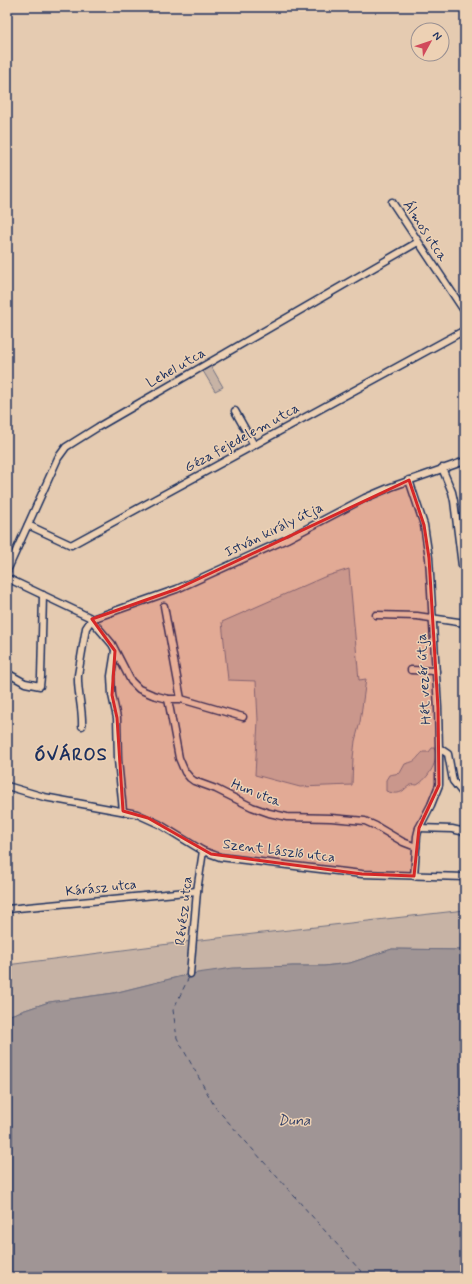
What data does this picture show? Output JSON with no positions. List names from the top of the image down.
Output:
{
  "streets": {
    "street": [
      "Álmos utca",
      "Lehel utca",
      "Géza fejedelem utca",
      "István király útja",
      "Hét vezér útja",
      "Hun utca",
      "Szent László utca",
      "Kárász utca",
      "Révész utca"
    ]
  },
  "crossings": [
    ["Álmos utca", "Lehel utca"],
    ["Lehel utca", "Géza fejedelem utca"],
    ["István király útja", "Hét vezér útja"],
    ["Hét vezér útja", "Hun utca"],
    ["Hét vezér útja", "Szent László utca"],
    ["Szent László utca", "Révész utca"],
    ["Kárász utca", "Révész utca"]
  ],
  "districts": ["ÓVÁROS"],
  "water": ["Duna"],
  "north": "top right"
}
